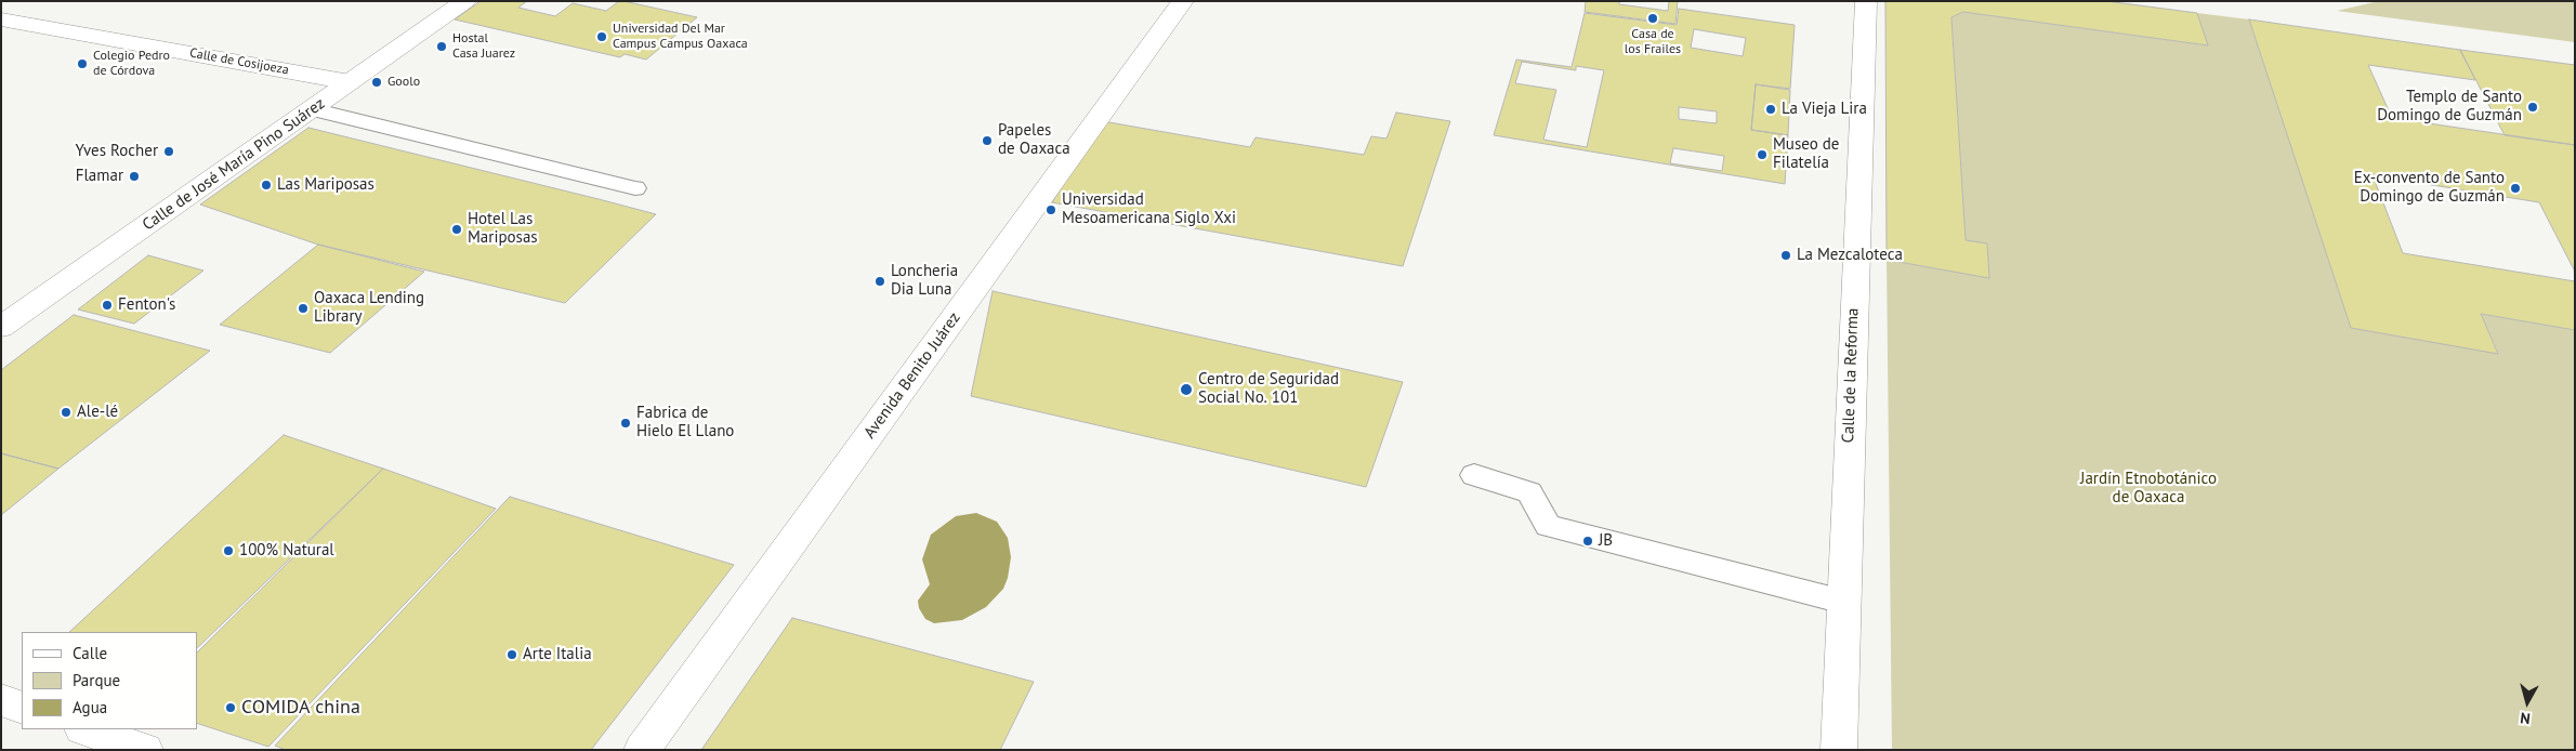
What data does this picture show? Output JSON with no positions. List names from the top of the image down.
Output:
{
  "streets": {
    "main road": [
      "Calle de Cosijoeza",
      "Calle de José María Pino Suárez",
      "Avenida Benito Juárez",
      "Calle de la Reforma"
    ]
  },
  "crossings": [
    ["Calle de Cosijoeza", "Calle de José María Pino Suárez"]
  ],
  "parks": ["Jardín Etnobotánico de Oaxaca"],
  "places": [
    "Casa de los Frailes",
    "Universidad Del Mar Campus Campus Oaxaca",
    "Hostal Casa Juarez",
    "Colegio Pedro de Córdova",
    "Goolo",
    "Templo de Santo Domingo de Guzmán",
    "La Vieja Lira",
    "Papeles de Oaxaca",
    "Yves Rocher",
    "Museo de Filatelía",
    "Flamar",
    "Las Mariposas",
    "Ex-convento de Santo Domingo de Guzmán",
    "Universidad Mesoamericana Siglo Xxi",
    "Hotel Las Mariposas",
    "La Mezcaloteca",
    "Loncheria Dia Luna",
    "Fenton's",
    "Oaxaca Lending Library",
    "Centro de Seguridad Social No. 101",
    "Ale-lé",
    "Fabrica de Hielo El Llano",
    "JB",
    "100% Natural",
    "Arte Italia",
    "COMIDA china"
  ],
  "legend": ["Calle", "Parque", "Agua"],
  "north": "bottom"
}
